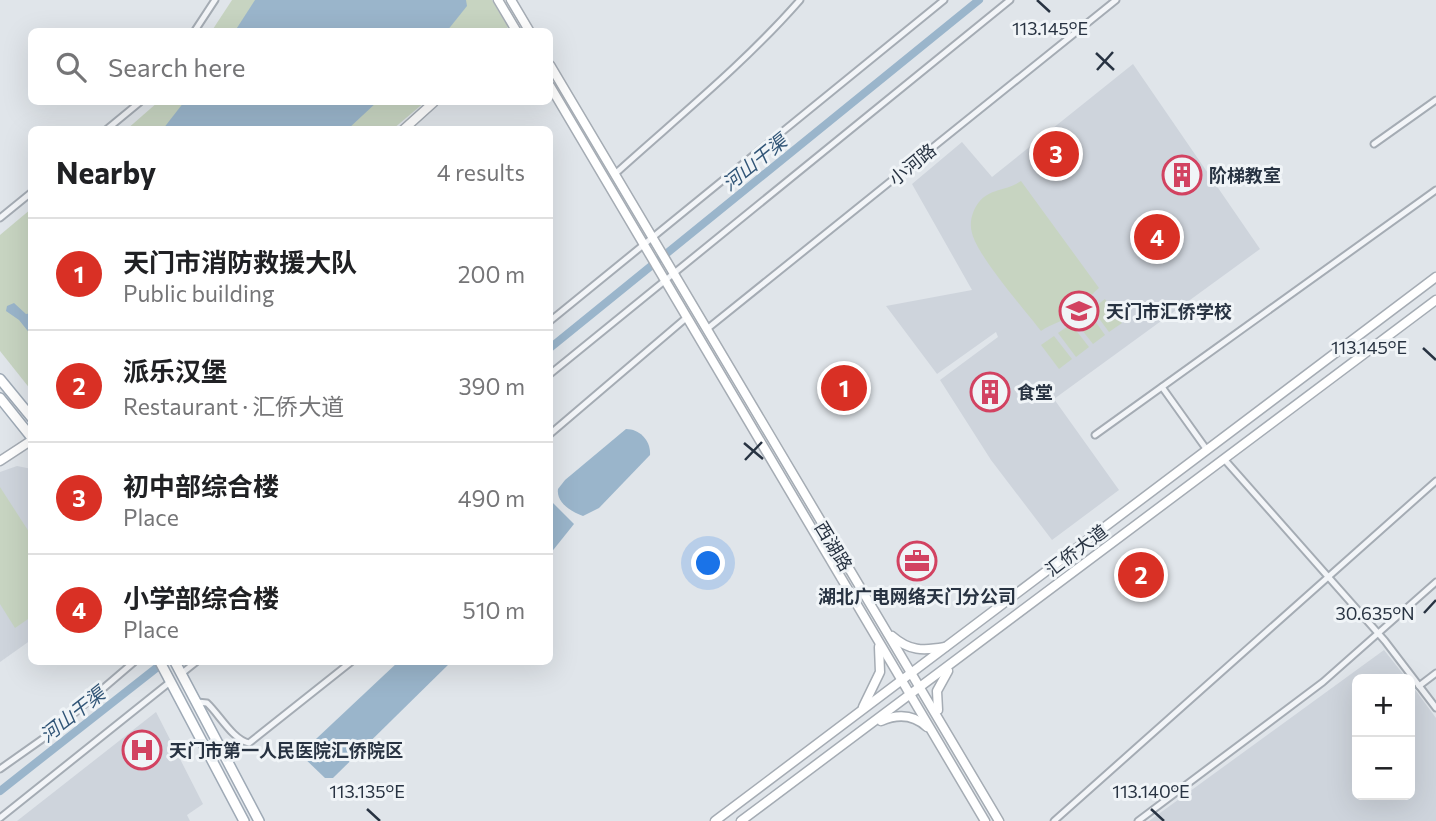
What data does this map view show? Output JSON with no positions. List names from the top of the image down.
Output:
{
  "streets": {
    "main road": ["西湖路", "汇侨大道"],
    "street": ["小河路"]
  },
  "crossings": [
    ["小河路", "西湖路"],
    ["西湖路", "汇侨大道"]
  ],
  "water": ["河山干渠"],
  "places": {
    "building": ["阶梯教室", "食堂"],
    "school or university": ["天门市汇侨学校"],
    "office": ["湖北广电网络天门分公司"],
    "hospital": ["天门市第一人民医院汇侨院区"]
  },
  "page": {
    "search": "Search here",
    "heading": ["Nearby", "4 results"],
    "pins": [
      "3",
      "4",
      "1",
      "2"
    ],
    "list": [
      {
        "mark": "1",
        "name": "天门市消防救援大队",
        "note": "Public building",
        "value": "200 m"
      },
      {
        "mark": "2",
        "name": "派乐汉堡",
        "note": "Restaurant · 汇侨大道",
        "value": "390 m"
      },
      {
        "mark": "3",
        "name": "初中部综合楼",
        "note": "Place",
        "value": "490 m"
      },
      {
        "mark": "4",
        "name": "小学部综合楼",
        "note": "Place",
        "value": "510 m"
      }
    ],
    "map_buttons": ["+", "−"]
  },
  "coordinates": [
    "113.145°E",
    "30.635°N",
    "113.135°E",
    "113.140°E"
  ]
}
